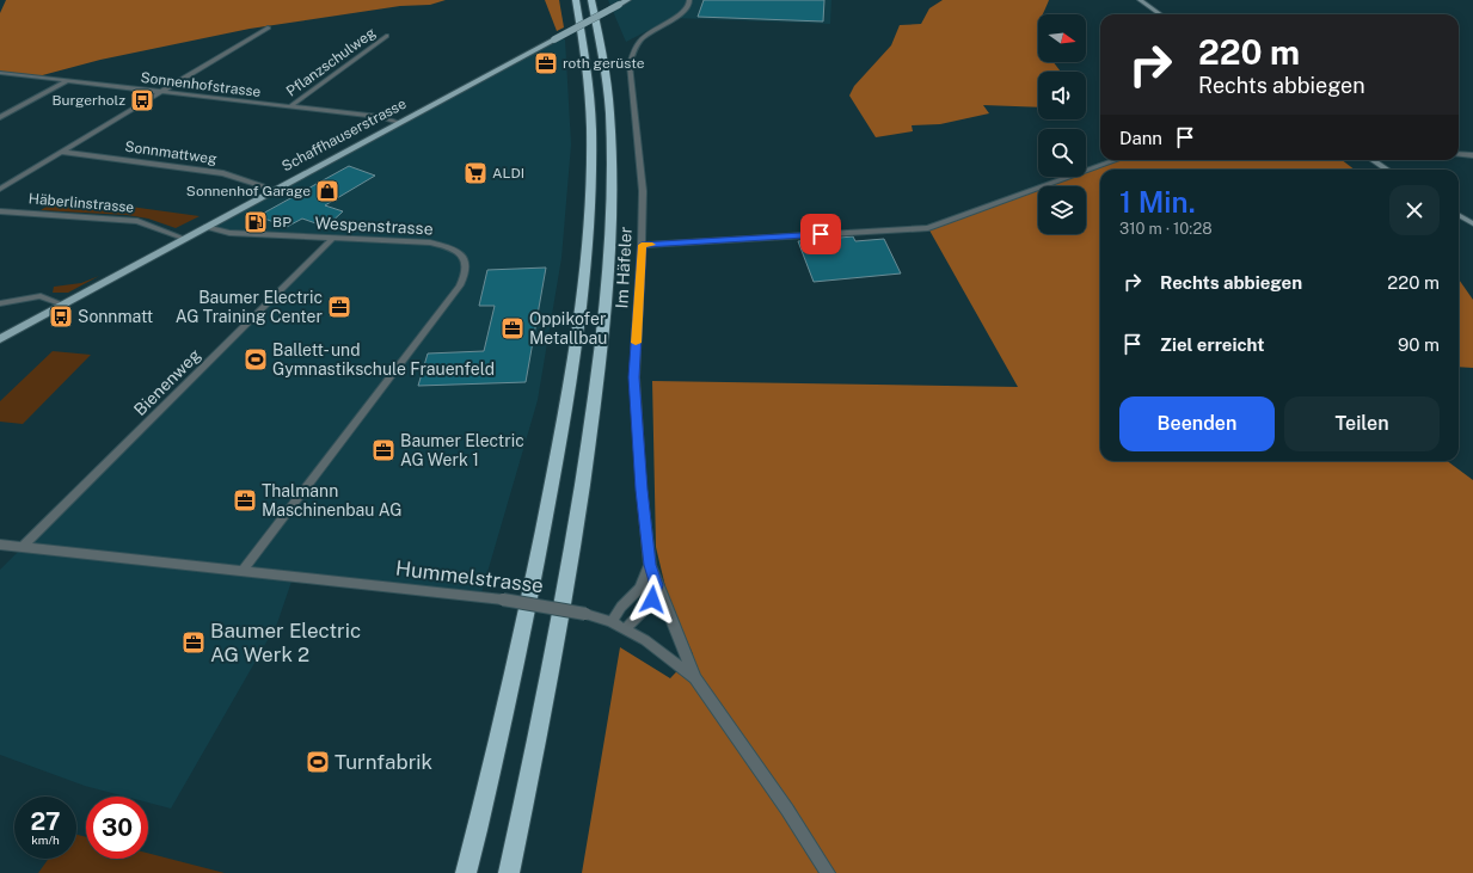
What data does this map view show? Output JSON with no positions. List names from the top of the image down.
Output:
{
  "streets": {
    "main road": ["Schaffhauserstrasse"],
    "street": [
      "Pflanzschulweg",
      "Sonnenhofstrasse",
      "Sonnmattweg",
      "Häberlinstrasse",
      "Wespenstrasse",
      "Im Häfeler",
      "Bienenweg",
      "Hummelstrasse"
    ]
  },
  "crossings": [
    ["Pflanzschulweg", "Sonnenhofstrasse"],
    ["Sonnenhofstrasse", "Schaffhauserstrasse"],
    ["Schaffhauserstrasse", "Sonnmattweg"],
    ["Schaffhauserstrasse", "Häberlinstrasse"],
    ["Schaffhauserstrasse", "Wespenstrasse"],
    ["Wespenstrasse", "Bienenweg"],
    ["Wespenstrasse", "Hummelstrasse"],
    ["Im Häfeler", "Hummelstrasse"],
    ["Bienenweg", "Hummelstrasse"]
  ],
  "places": {
    "office": [
      "roth gerüste",
      "Baumer Electric AG Training Center",
      "Oppikofer Metallbau",
      "Baumer Electric AG Werk 1",
      "Thalmann Maschinenbau AG",
      "Baumer Electric AG Werk 2"
    ],
    "bus stop": ["Burgerholz", "Sonnmatt"],
    "supermarket": ["ALDI"],
    "shop": ["Sonnenhof Garage"],
    "fuel station": ["BP"],
    "sports": ["Ballett- und Gymnastikschule Frauenfeld", "Turnfabrik"]
  },
  "north": "right",
  "page": {
    "turn": ["220 m", "Rechts abbiegen"],
    "then": "Dann",
    "heading": ["1 Min.", "310 m · 10:28"],
    "list": [
      {
        "name": "Rechts abbiegen",
        "value": "220 m"
      },
      {
        "name": "Ziel erreicht",
        "value": "90 m"
      }
    ],
    "buttons": ["Beenden", "Teilen"],
    "speed": "27 km/h",
    "limit": "30"
  }
}
